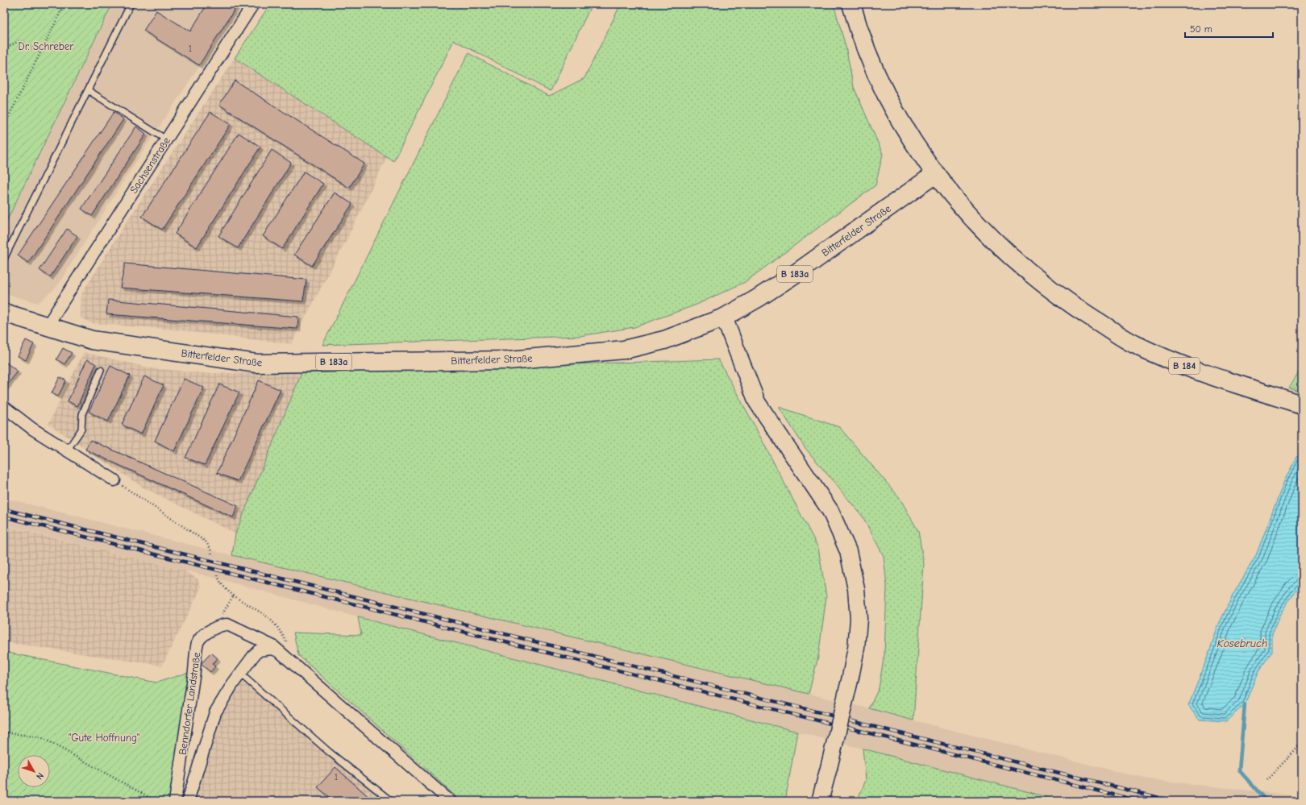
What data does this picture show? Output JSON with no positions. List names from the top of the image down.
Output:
{
  "streets": {
    "main road": ["Bitterfelder Straße", "B 183a", "B 184"],
    "street": ["Sachsenstraße", "Benndorfer Landstraße"]
  },
  "crossings": [
    ["Sachsenstraße", "Bitterfelder Straße"],
    ["Bitterfelder Straße", "B 184"]
  ],
  "water": ["Kosebruch"],
  "parks": ["Dr. Schreber", "\"Gute Hoffnung\""],
  "house_numbers": ["1", "1"],
  "scale_bar": "50 m",
  "north": "bottom right"
}
